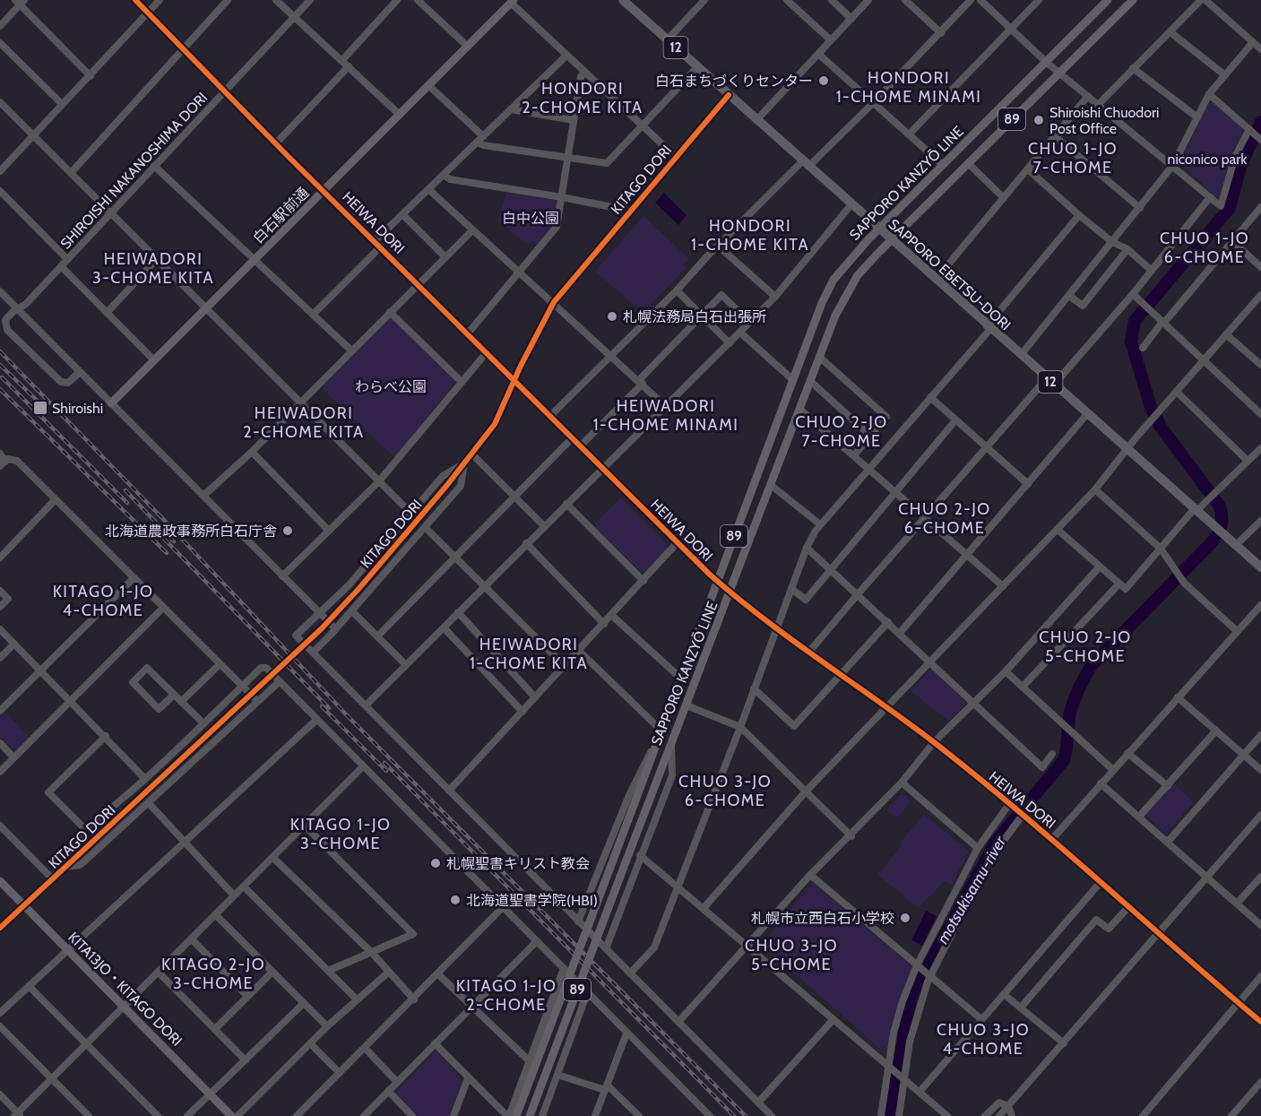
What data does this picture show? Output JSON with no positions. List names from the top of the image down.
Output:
{
  "streets": {
    "highway": ["12", "SAPPORO EBETSU-DORI"],
    "main road": [
      "89",
      "SAPPORO KANZYŌ LINE",
      "白石駅前通",
      "KITA13JO・KITAGO DORI"
    ],
    "street": ["SHIROISHI NAKANOSHIMA DORI", "KITAGO DORI", "HEIWA DORI"]
  },
  "crossings": [
    ["SHIROISHI NAKANOSHIMA DORI", "HEIWA DORI"],
    ["KITAGO DORI", "HEIWA DORI"],
    ["KITAGO DORI", "SAPPORO EBETSU-DORI"],
    ["KITAGO DORI", "KITA13JO・KITAGO DORI"],
    ["SAPPORO KANZYŌ LINE", "HEIWA DORI"],
    ["SAPPORO KANZYŌ LINE", "SAPPORO EBETSU-DORI"],
    ["白石駅前通", "HEIWA DORI"]
  ],
  "districts": [
    "HONDORI 1-CHOME MINAMI",
    "HONDORI 2-CHOME KITA",
    "CHUO 1-JO 7-CHOME",
    "HONDORI 1-CHOME KITA",
    "CHUO 1-JO 6-CHOME",
    "HEIWADORI 3-CHOME KITA",
    "HEIWADORI 1-CHOME MINAMI",
    "HEIWADORI 2-CHOME KITA",
    "CHUO 2-JO 7-CHOME",
    "CHUO 2-JO 6-CHOME",
    "KITAGO 1-JO 4-CHOME",
    "CHUO 2-JO 5-CHOME",
    "HEIWADORI 1-CHOME KITA",
    "CHUO 3-JO 6-CHOME",
    "KITAGO 1-JO 3-CHOME",
    "CHUO 3-JO 5-CHOME",
    "KITAGO 2-JO 3-CHOME",
    "KITAGO 1-JO 2-CHOME",
    "CHUO 3-JO 4-CHOME"
  ],
  "water": ["motsukisamu-river"],
  "parks": ["niconico park", "白中公園", "わらべ公園"],
  "places": {
    "other": [
      "白石まちづくりセンター",
      "Shiroishi Chuodori Post Office",
      "札幌法務局白石出張所",
      "北海道農政事務所白石庁舎",
      "札幌聖書キリスト教会",
      "北海道聖書学院(HBI)",
      "札幌市立西白石小学校"
    ],
    "transit": ["Shiroishi"]
  }
}
